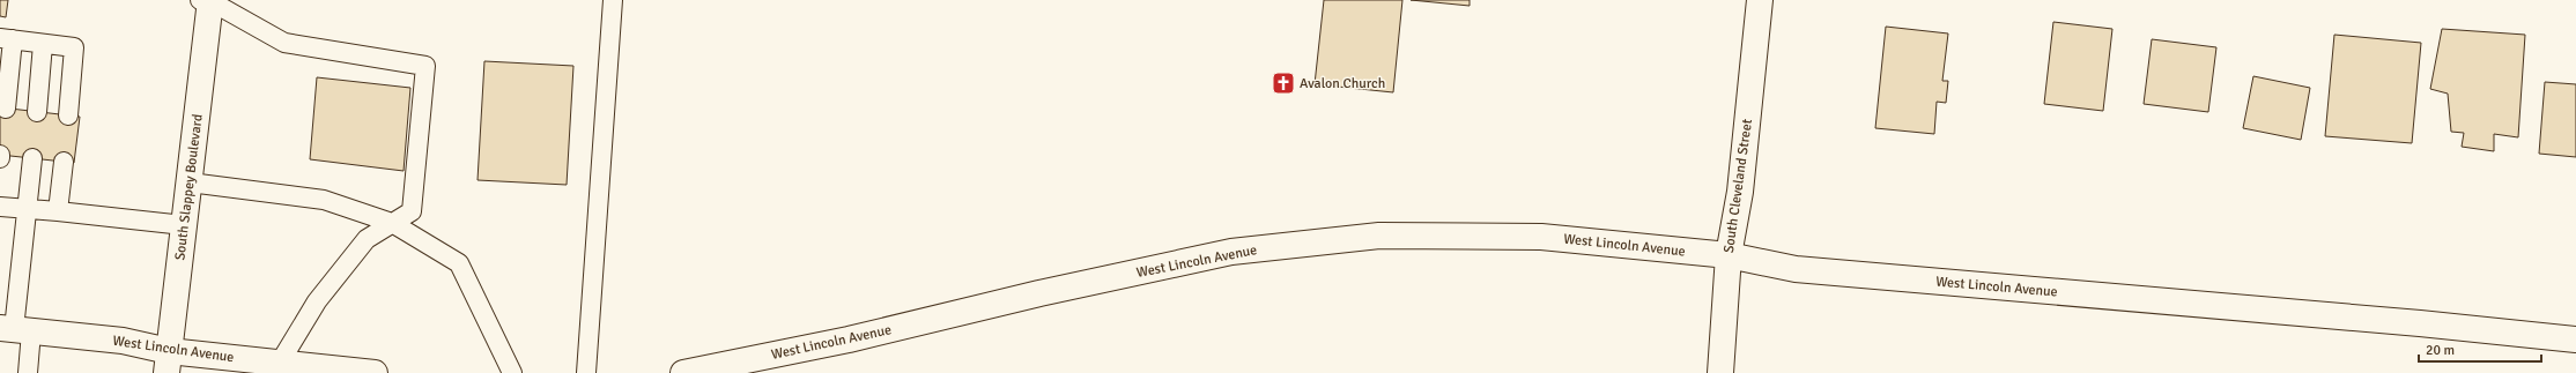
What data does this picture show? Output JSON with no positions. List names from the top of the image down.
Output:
{
  "streets": {
    "street": ["South Cleveland Street", "South Slappey Boulevard", "West Lincoln Avenue"]
  },
  "crossings": [
    ["South Cleveland Street", "West Lincoln Avenue"],
    ["South Slappey Boulevard", "West Lincoln Avenue"]
  ],
  "places": {
    "church": ["Avalon Church"]
  },
  "scale_bar": "20 m"
}
